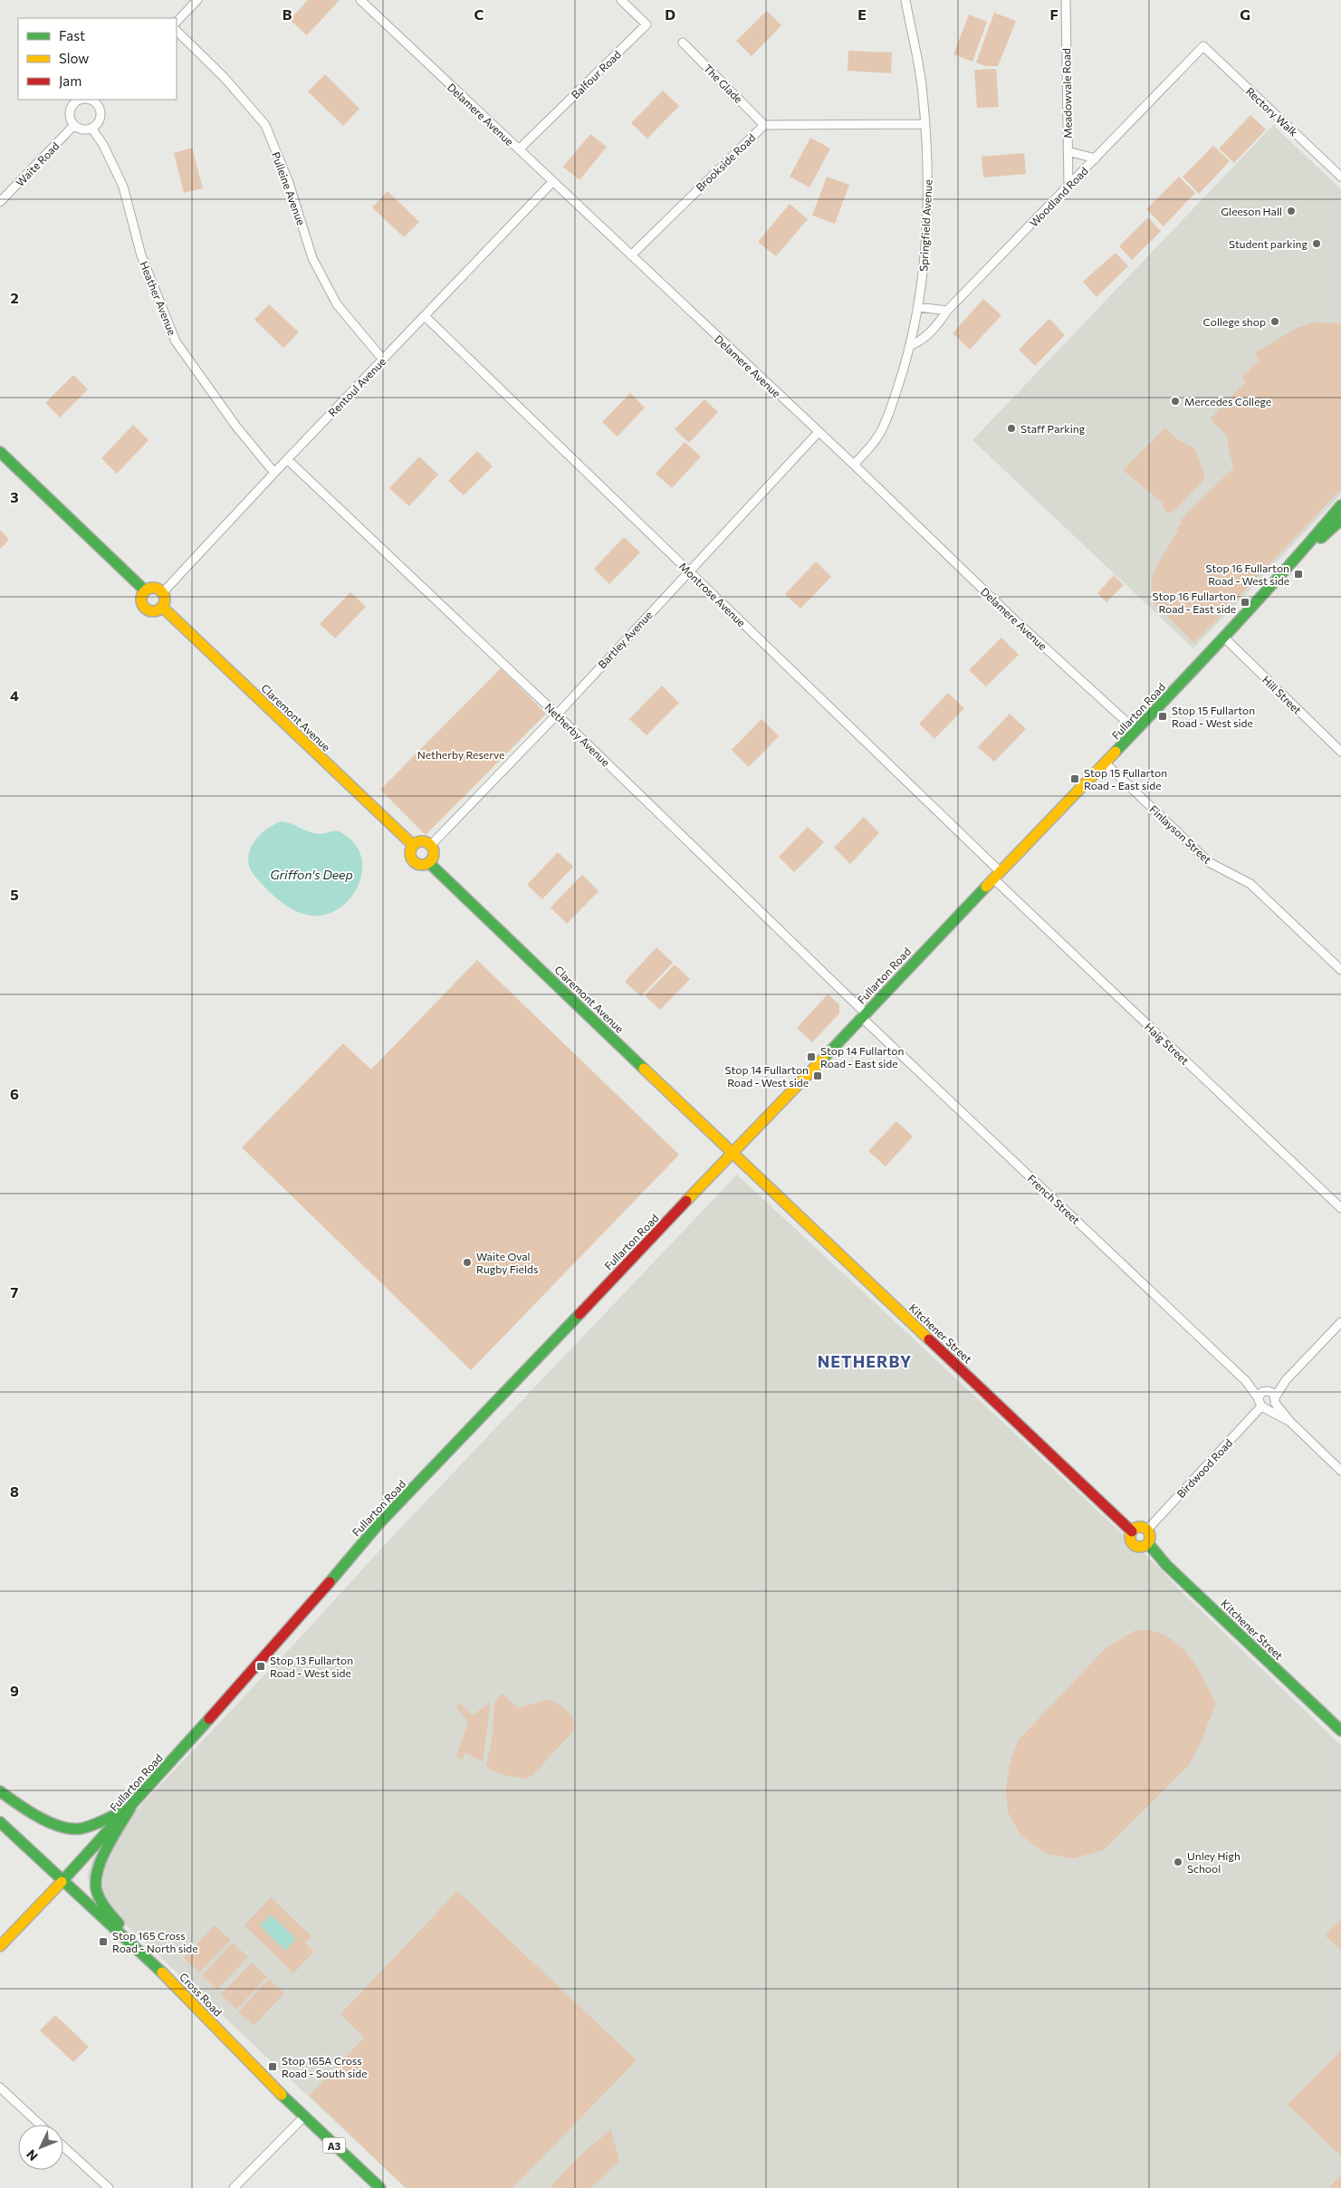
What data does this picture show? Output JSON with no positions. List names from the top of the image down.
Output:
{
  "streets": {
    "main road": [
      "Fullarton Road",
      "Claremont Avenue",
      "Kitchener Street",
      "Cross Road",
      "A3"
    ],
    "street": [
      "Balfour Road",
      "The Glade",
      "Meadowvale Road",
      "Rectory Walk",
      "Delamere Avenue",
      "Brookside Road",
      "Waite Road",
      "Pulleine Avenue",
      "Woodland Road",
      "Springfield Avenue",
      "Heather Avenue",
      "Rentoul Avenue",
      "Montrose Avenue",
      "Bartley Avenue",
      "Hill Street",
      "Netherby Avenue",
      "Finlayson Street",
      "Haig Street",
      "French Street",
      "Birdwood Road"
    ]
  },
  "crossings": [
    ["Balfour Road", "Delamere Avenue"],
    ["The Glade", "Brookside Road"],
    ["Meadowvale Road", "Woodland Road"],
    ["Rectory Walk", "Woodland Road"],
    ["Delamere Avenue", "Brookside Road"],
    ["Delamere Avenue", "Springfield Avenue"],
    ["Delamere Avenue", "Rentoul Avenue"],
    ["Delamere Avenue", "Bartley Avenue"],
    ["Delamere Avenue", "Fullarton Road"],
    ["Brookside Road", "Springfield Avenue"],
    ["Waite Road", "Heather Avenue"],
    ["Pulleine Avenue", "Rentoul Avenue"],
    ["Woodland Road", "Springfield Avenue"],
    ["Heather Avenue", "Rentoul Avenue"],
    ["Rentoul Avenue", "Montrose Avenue"],
    ["Rentoul Avenue", "Claremont Avenue"],
    ["Rentoul Avenue", "Netherby Avenue"],
    ["Montrose Avenue", "Bartley Avenue"],
    ["Montrose Avenue", "Fullarton Road"],
    ["Montrose Avenue", "Haig Street"],
    ["Bartley Avenue", "Claremont Avenue"],
    ["Bartley Avenue", "Netherby Avenue"],
    ["Hill Street", "Fullarton Road"],
    ["Fullarton Road", "Claremont Avenue"],
    ["Fullarton Road", "Netherby Avenue"],
    ["Fullarton Road", "Finlayson Street"],
    ["Fullarton Road", "Haig Street"],
    ["Fullarton Road", "French Street"],
    ["Fullarton Road", "Kitchener Street"],
    ["Fullarton Road", "Cross Road"],
    ["Claremont Avenue", "Kitchener Street"],
    ["Netherby Avenue", "French Street"],
    ["Kitchener Street", "Birdwood Road"]
  ],
  "districts": ["NETHERBY"],
  "water": ["Griffon's Deep"],
  "parks": ["Netherby Reserve"],
  "places": {
    "other": [
      "Gleeson Hall",
      "Student parking",
      "College shop",
      "Mercedes College",
      "Staff Parking",
      "Waite Oval Rugby Fields",
      "Unley High School"
    ],
    "transit": [
      "Stop 16 Fullarton Road - West side",
      "Stop 16 Fullarton Road - East side",
      "Stop 15 Fullarton Road - West side",
      "Stop 15 Fullarton Road - East side",
      "Stop 14 Fullarton Road - East side",
      "Stop 14 Fullarton Road - West side",
      "Stop 13 Fullarton Road - West side",
      "Stop 165 Cross Road - North side",
      "Stop 165A Cross Road - South side"
    ]
  },
  "legend": ["Fast", "Slow", "Jam"],
  "north": "bottom left",
  "grid": {
    "columns": [
      "B",
      "C",
      "D",
      "E",
      "F",
      "G"
    ],
    "rows": [
      "2",
      "3",
      "4",
      "5",
      "6",
      "7",
      "8",
      "9"
    ]
  }
}
